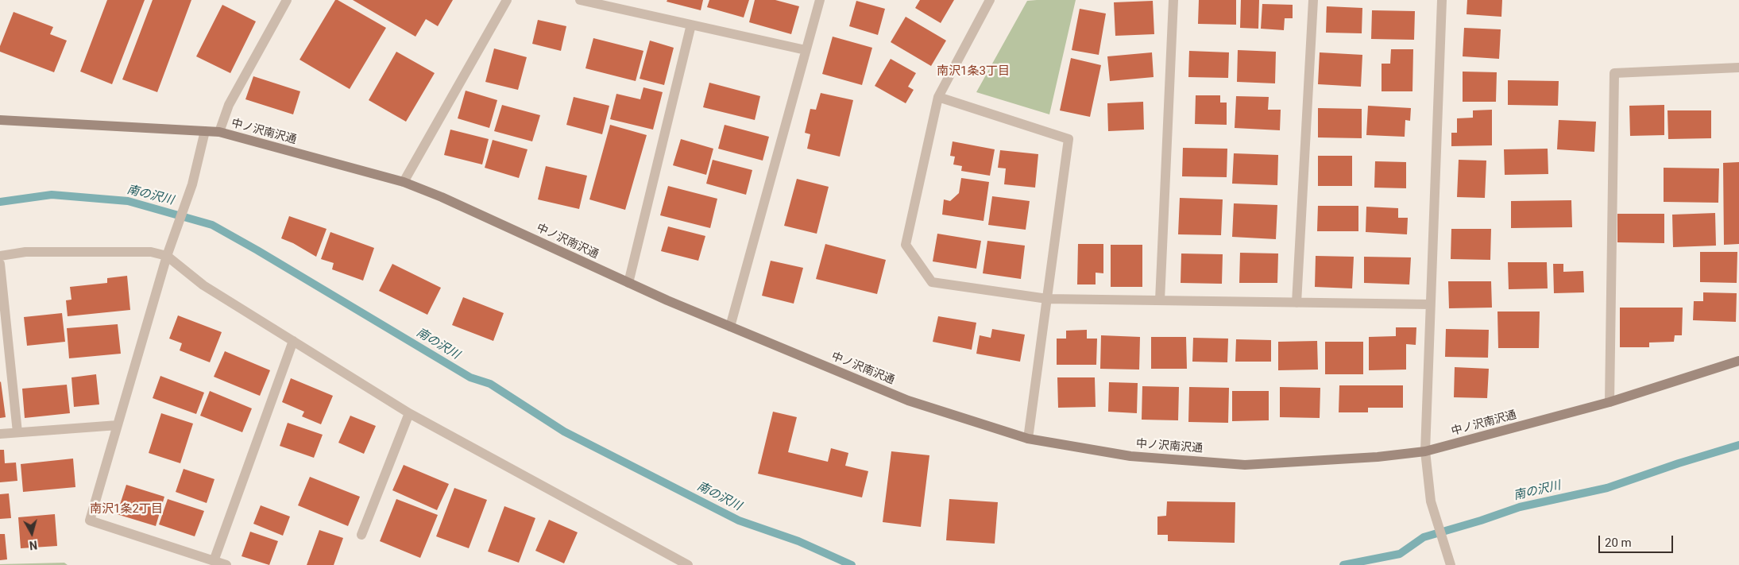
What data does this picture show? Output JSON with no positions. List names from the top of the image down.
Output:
{
  "streets": {
    "street": ["中ノ沢南沢通"]
  },
  "districts": ["南沢1条3丁目", "南沢1条2丁目"],
  "water": ["南の沢川"],
  "scale_bar": "20 m",
  "north": "bottom"
}
